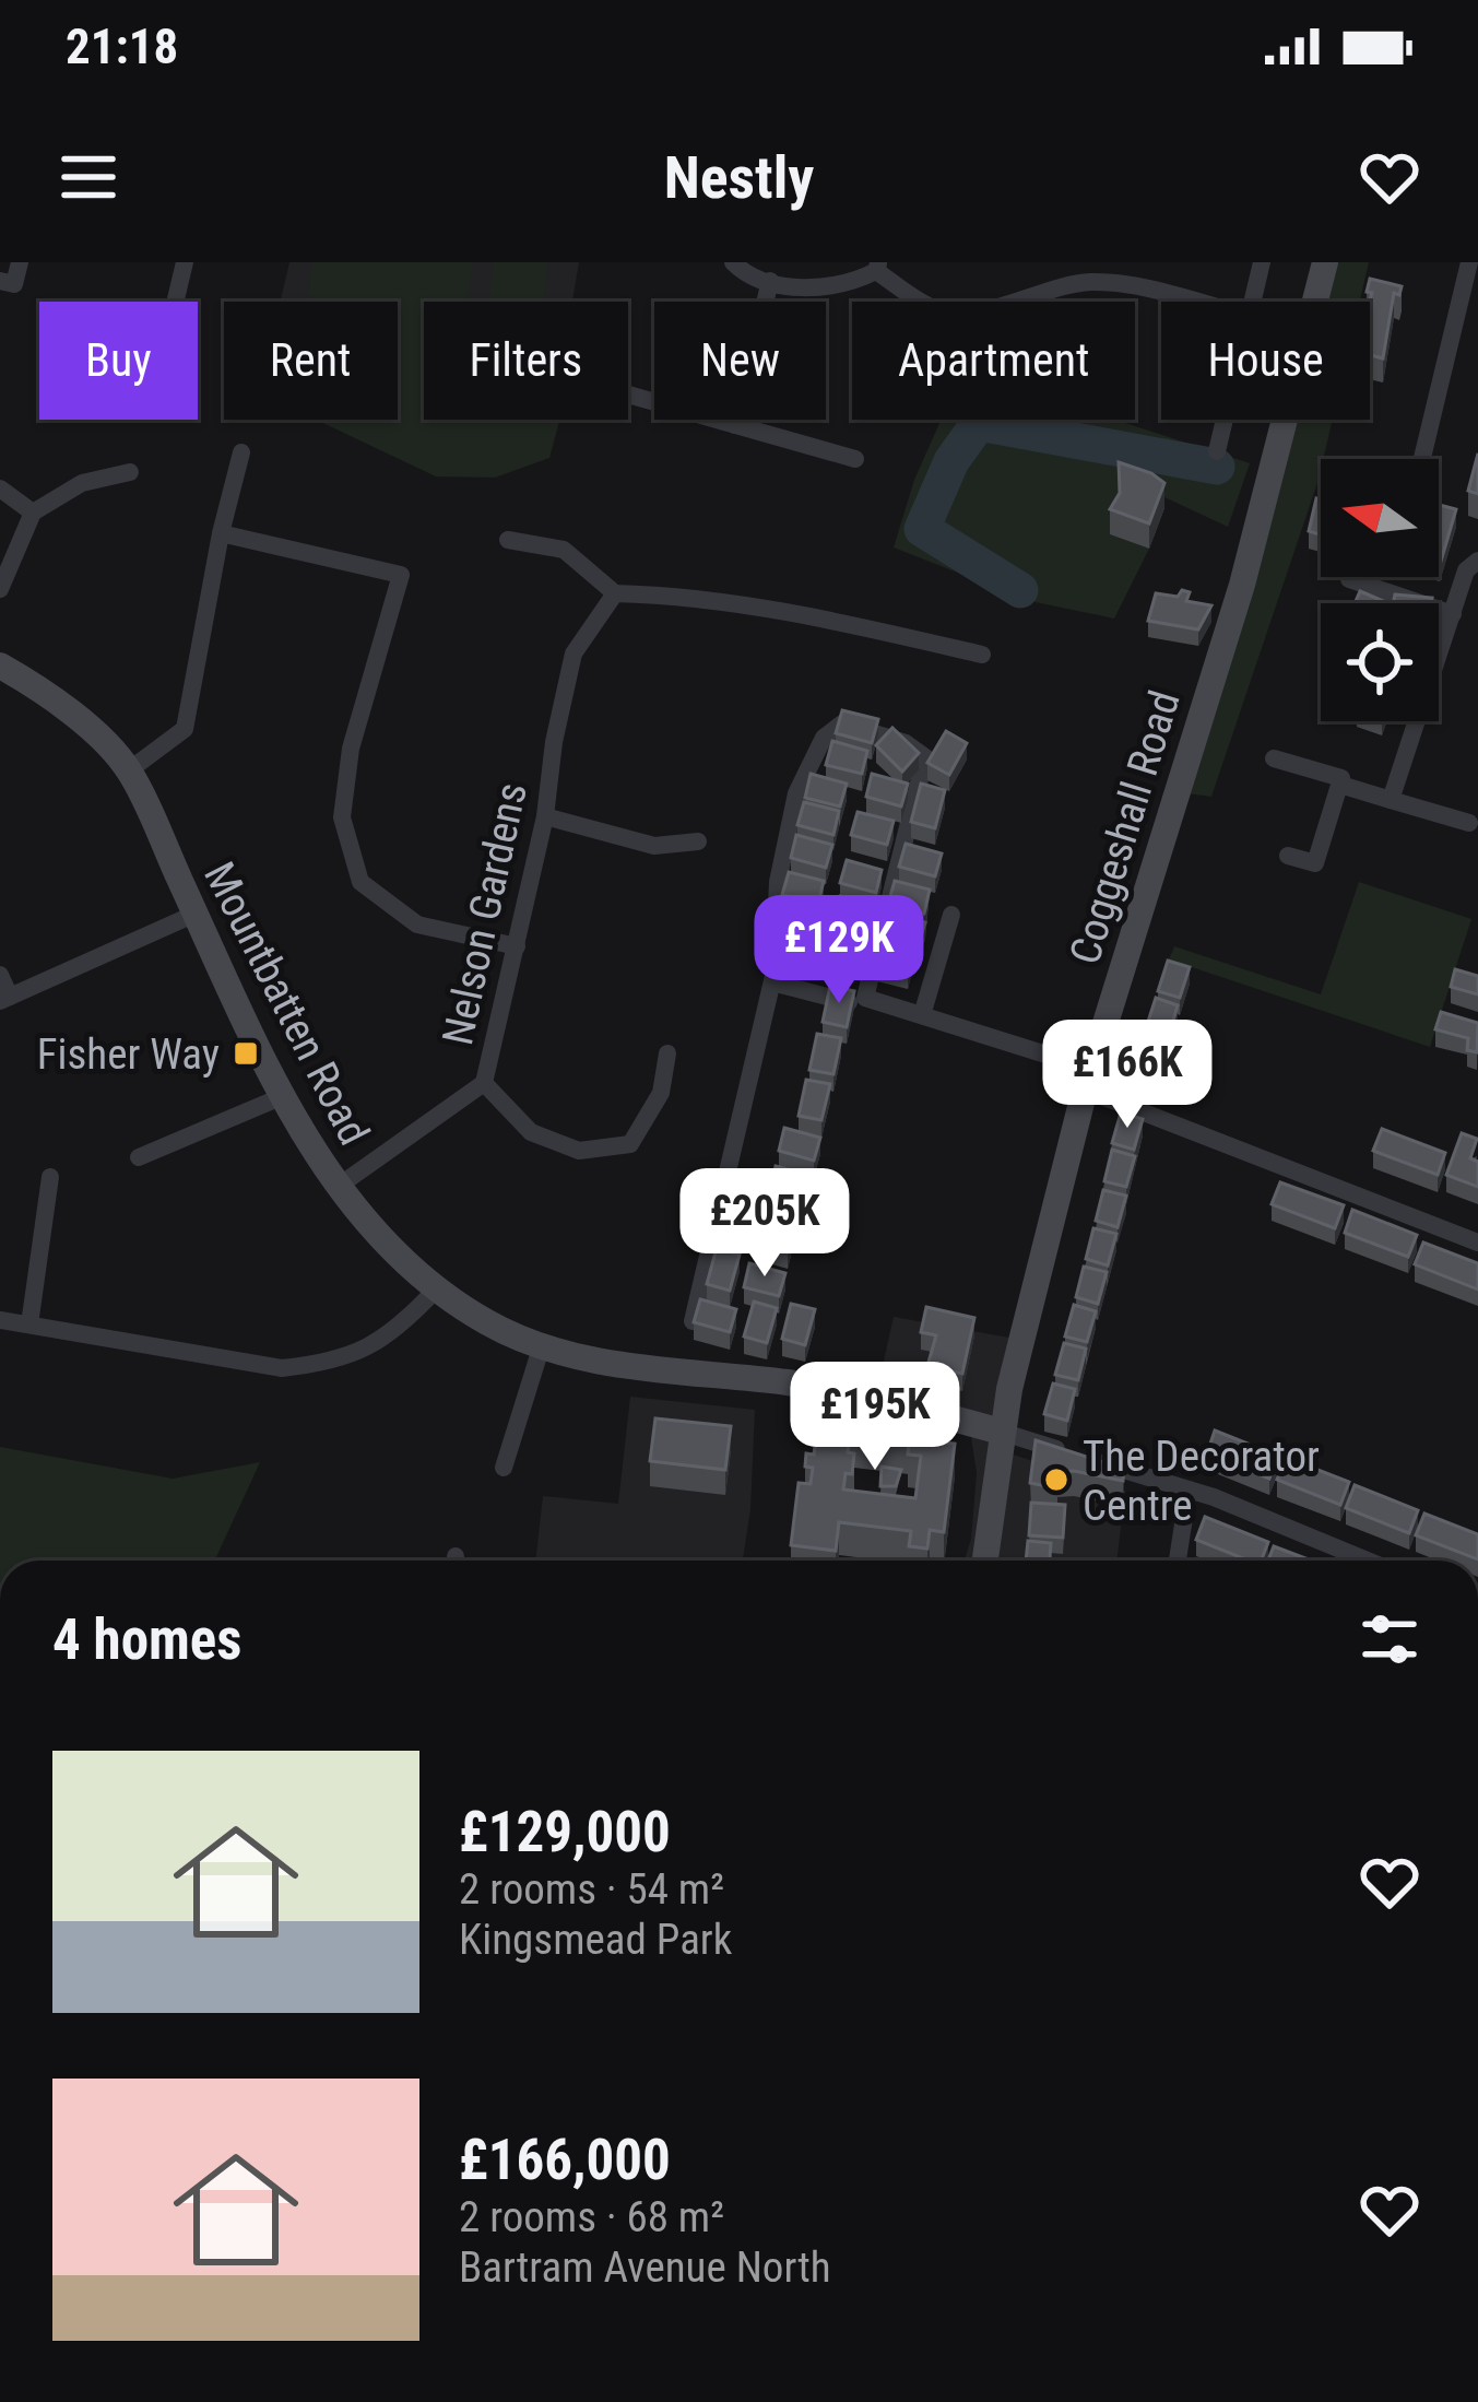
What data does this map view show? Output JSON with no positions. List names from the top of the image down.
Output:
{
  "streets": {
    "street": ["Coggeshall Road", "Nelson Gardens", "Mountbatten Road"]
  },
  "crossings": [
    ["Coggeshall Road", "Mountbatten Road"],
    ["Nelson Gardens", "Mountbatten Road"]
  ],
  "places": {
    "transit": ["Fisher Way"],
    "other": ["The Decorator Centre"]
  },
  "north": "left",
  "page": {
    "status": "21:18",
    "header": "Nestly",
    "chip": [
      "Buy",
      "Rent",
      "Filters",
      "New",
      "Apartment",
      "House"
    ],
    "price": [
      "£129K",
      "£166K",
      "£205K",
      "£195K"
    ],
    "heading": "4 homes",
    "list": [
      {
        "name": "£129,000",
        "note": "2 rooms · 54 m² · Kingsmead Park"
      },
      {
        "name": "£166,000",
        "note": "2 rooms · 68 m² · Bartram Avenue North"
      }
    ]
  }
}
